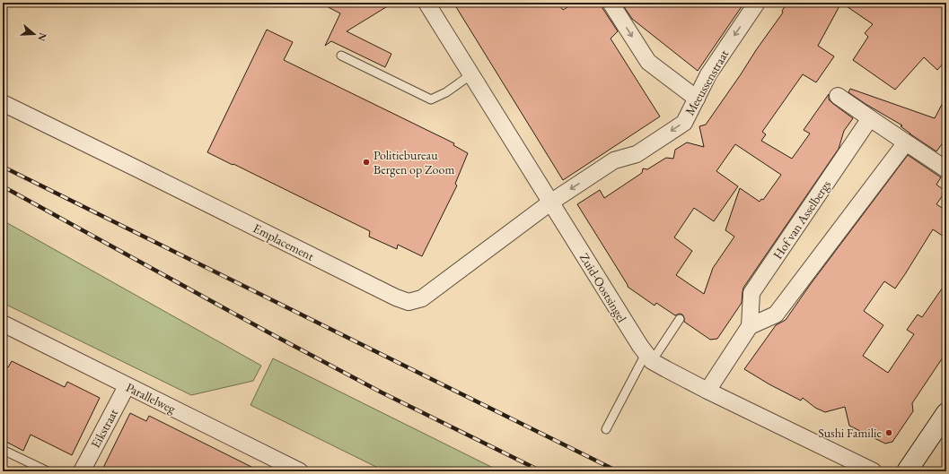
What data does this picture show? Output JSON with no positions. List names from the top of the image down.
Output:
{
  "streets": {
    "street": [
      "Meeussenstraat",
      "Hof van Asselbergs",
      "Emplacement",
      "Zuid-Oostsingel",
      "Parallelweg",
      "Eikstraat"
    ]
  },
  "crossings": [
    ["Meeussenstraat", "Emplacement"],
    ["Meeussenstraat", "Zuid-Oostsingel"],
    ["Emplacement", "Zuid-Oostsingel"],
    ["Parallelweg", "Eikstraat"]
  ],
  "one_way": ["Meeussenstraat"],
  "places": ["Politiebureau Bergen op Zoom", "Sushi Familie"],
  "north": "right"
}
